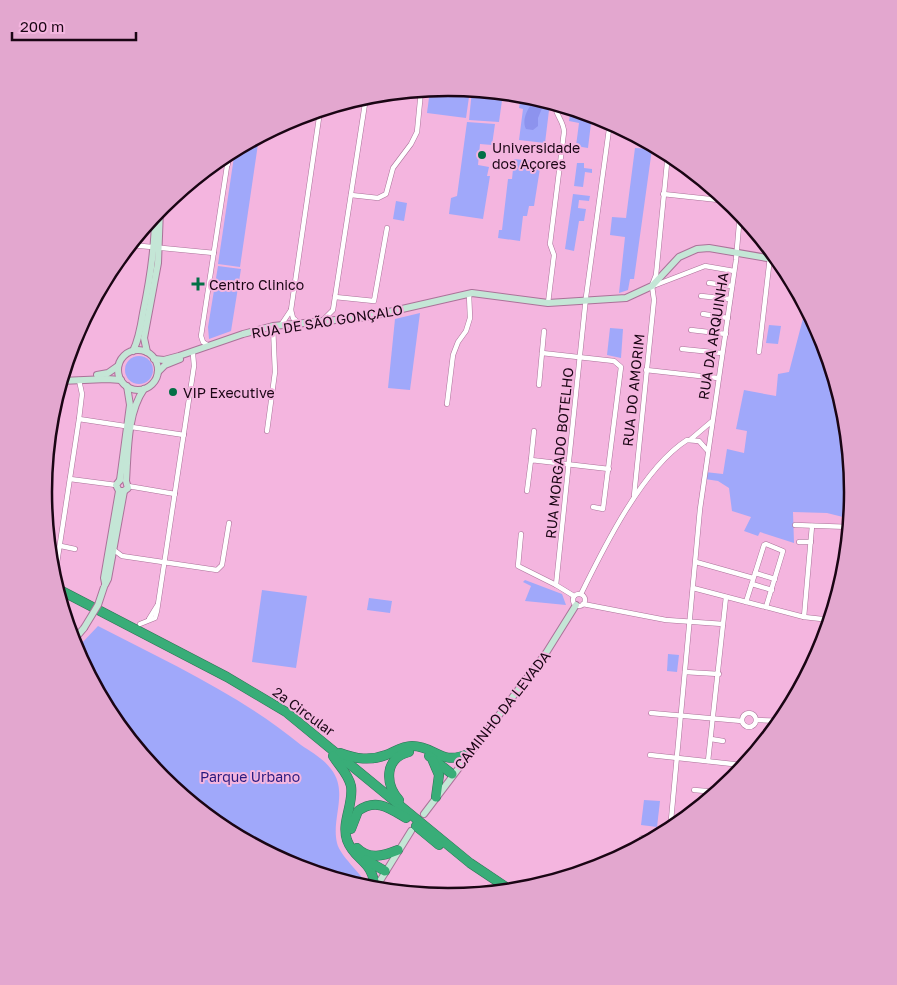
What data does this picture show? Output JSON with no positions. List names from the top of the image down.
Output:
{
  "streets": {
    "highway": ["2ª Circular"],
    "main road": ["RUA DE SÃO GONÇALO", "CAMINHO DA LEVADA"],
    "street": ["RUA DA ARQUINHA", "RUA DO AMORIM", "RUA MORGADO BOTELHO"]
  },
  "crossings": [
    ["RUA DE SÃO GONÇALO", "RUA DA ARQUINHA"],
    ["RUA DE SÃO GONÇALO", "RUA DO AMORIM"],
    ["RUA DE SÃO GONÇALO", "RUA MORGADO BOTELHO"]
  ],
  "parks": ["Parque Urbano"],
  "places": {
    "other": ["Universidade dos Açores", "VIP Executive"],
    "health": ["Centro Clinico"]
  },
  "scale_bar": "200 m"
}
